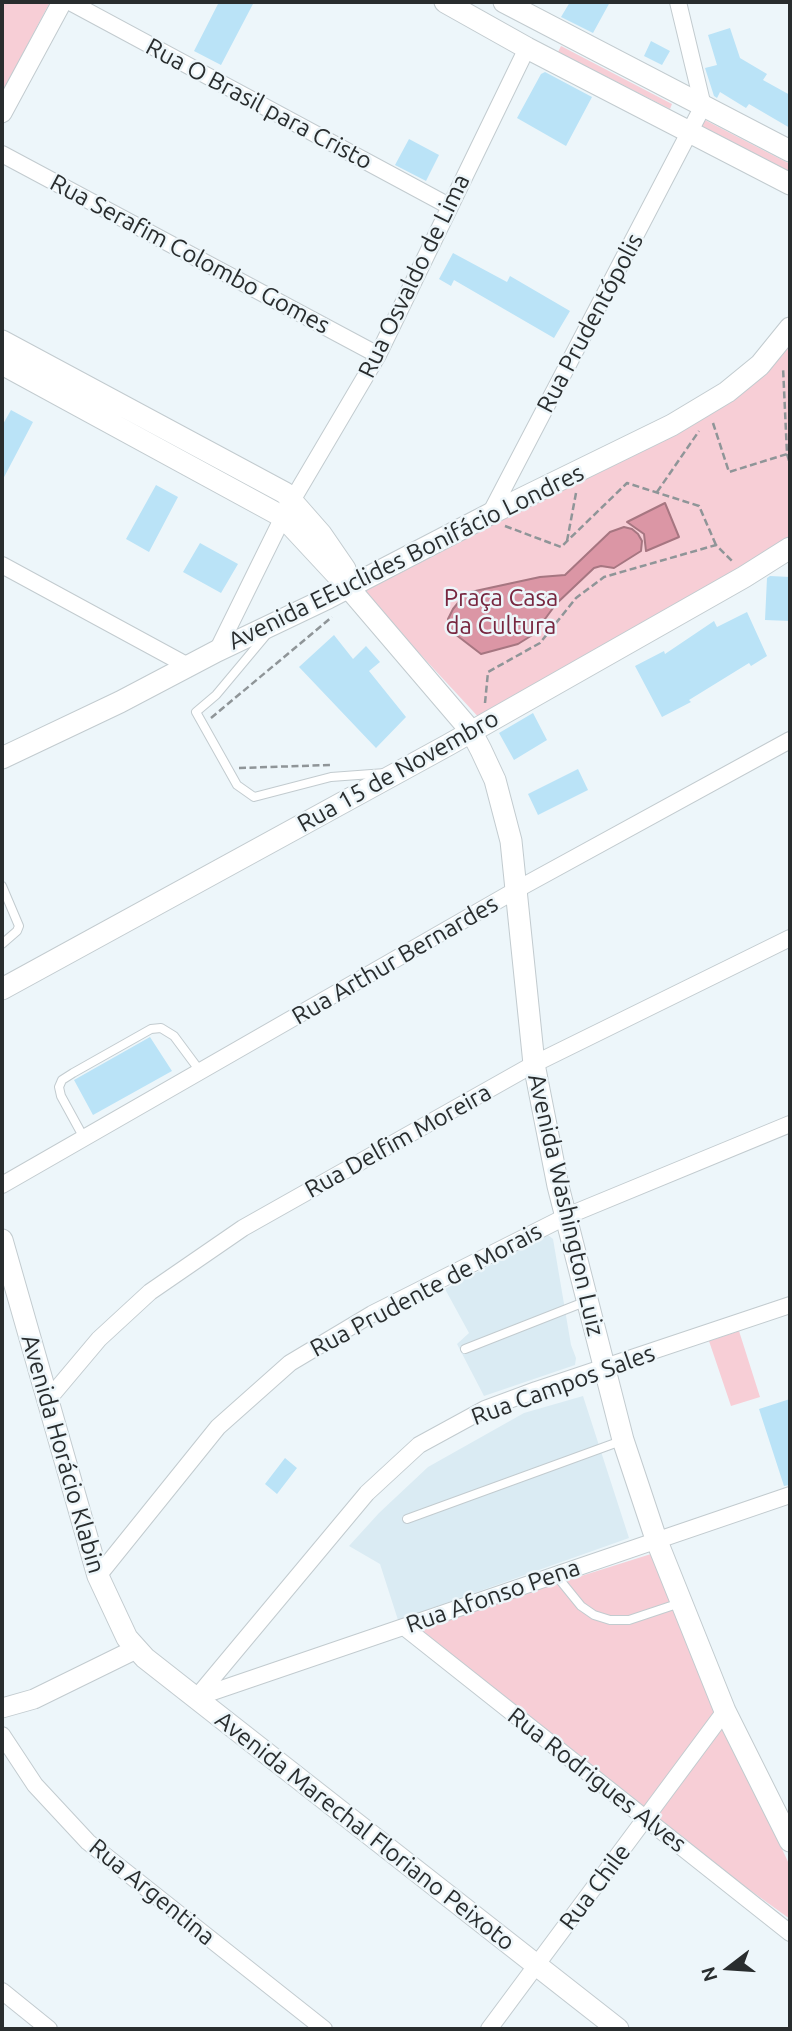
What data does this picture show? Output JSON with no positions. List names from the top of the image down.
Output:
{
  "streets": {
    "main road": [
      "Avenida EEuclides Bonifácio Londres",
      "Rua 15 de Novembro",
      "Avenida Washington Luiz",
      "Avenida Horácio Klabin",
      "Avenida Marechal Floriano Peixoto"
    ],
    "street": [
      "Rua O Brasil para Cristo",
      "Rua Serafim Colombo Gomes",
      "Rua Osvaldo de Lima",
      "Rua Prudentópolis",
      "Rua Arthur Bernardes",
      "Rua Delfim Moreira",
      "Rua Prudente de Morais",
      "Rua Campos Sales",
      "Rua Afonso Pena",
      "Rua Rodrigues Alves",
      "Rua Chile",
      "Rua Argentina"
    ]
  },
  "crossings": [
    ["Rua O Brasil para Cristo", "Rua Osvaldo de Lima"],
    ["Rua Serafim Colombo Gomes", "Rua Osvaldo de Lima"],
    ["Rua Osvaldo de Lima", "Avenida EEuclides Bonifácio Londres"],
    ["Rua Osvaldo de Lima", "Avenida Washington Luiz"],
    ["Rua Prudentópolis", "Avenida EEuclides Bonifácio Londres"],
    ["Avenida EEuclides Bonifácio Londres", "Avenida Washington Luiz"],
    ["Rua 15 de Novembro", "Avenida Washington Luiz"],
    ["Rua Arthur Bernardes", "Avenida Washington Luiz"],
    ["Rua Delfim Moreira", "Avenida Washington Luiz"],
    ["Rua Delfim Moreira", "Avenida Horácio Klabin"],
    ["Avenida Washington Luiz", "Rua Prudente de Morais"],
    ["Avenida Washington Luiz", "Rua Campos Sales"],
    ["Avenida Washington Luiz", "Rua Afonso Pena"],
    ["Avenida Washington Luiz", "Rua Chile"],
    ["Rua Prudente de Morais", "Avenida Horácio Klabin"],
    ["Rua Campos Sales", "Rua Afonso Pena"],
    ["Rua Campos Sales", "Avenida Marechal Floriano Peixoto"],
    ["Avenida Horácio Klabin", "Avenida Marechal Floriano Peixoto"],
    ["Rua Afonso Pena", "Rua Rodrigues Alves"],
    ["Rua Afonso Pena", "Avenida Marechal Floriano Peixoto"],
    ["Rua Rodrigues Alves", "Rua Chile"],
    ["Avenida Marechal Floriano Peixoto", "Rua Chile"]
  ],
  "parks": ["Praça Casa da Cultura"],
  "north": "left"
}
